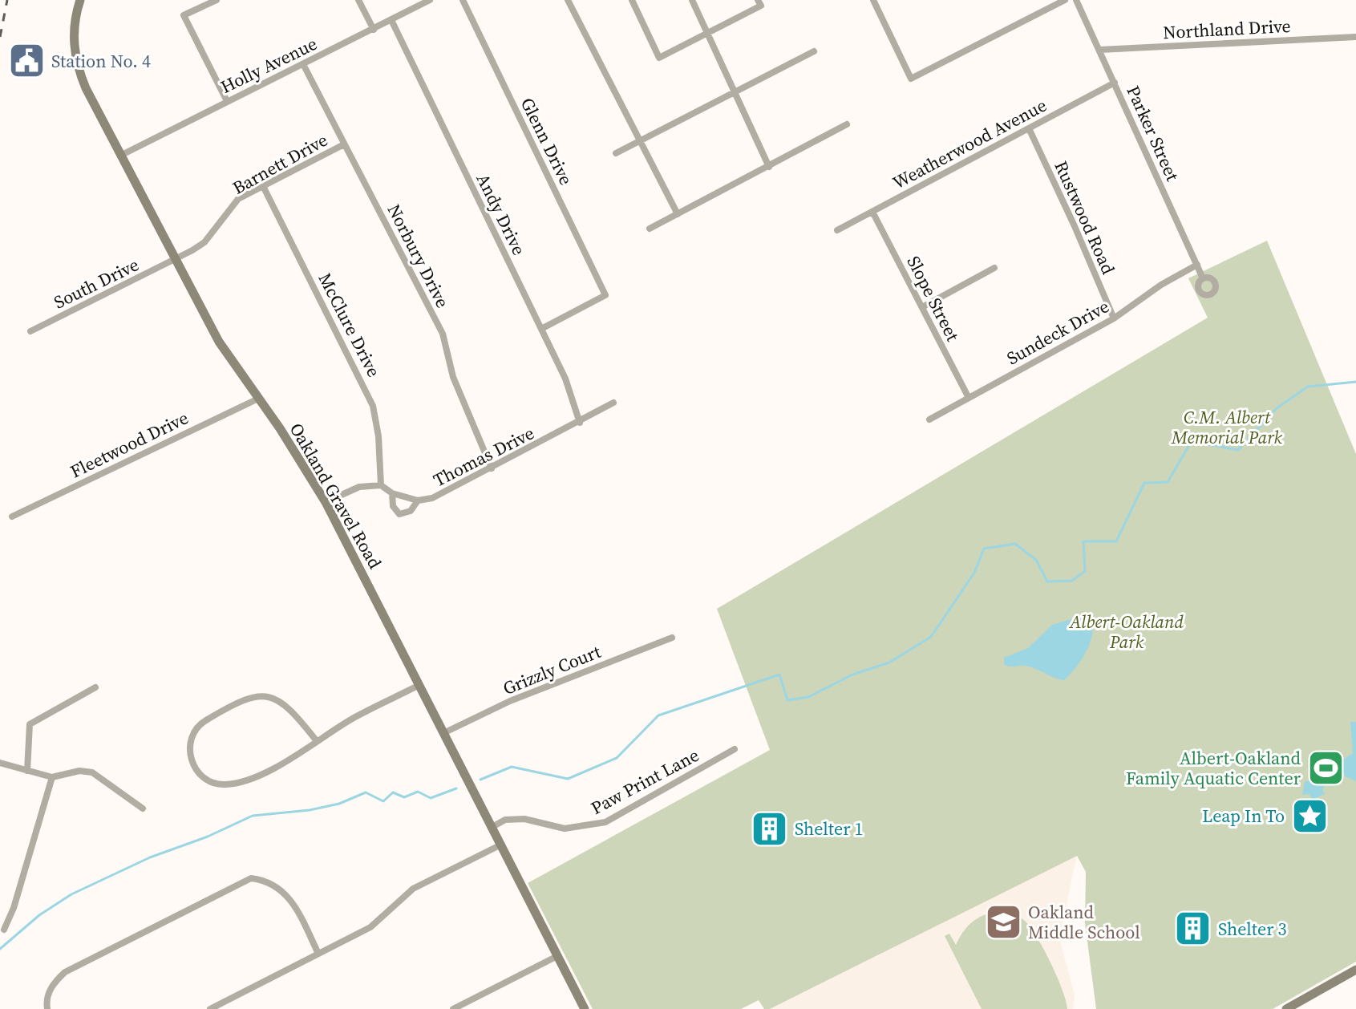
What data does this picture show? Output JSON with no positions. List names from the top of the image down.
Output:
{
  "streets": {
    "street": [
      "Northland Drive",
      "Holly Avenue",
      "Parker Street",
      "Glenn Drive",
      "Weatherwood Avenue",
      "Barnett Drive",
      "Andy Drive",
      "Rustwood Road",
      "Norbury Drive",
      "South Drive",
      "Slope Street",
      "McClure Drive",
      "Sundeck Drive",
      "Fleetwood Drive",
      "Thomas Drive",
      "Oakland Gravel Road",
      "Grizzly Court",
      "Paw Print Lane"
    ]
  },
  "crossings": [
    ["Northland Drive", "Parker Street"],
    ["Holly Avenue", "Andy Drive"],
    ["Holly Avenue", "Norbury Drive"],
    ["Holly Avenue", "Oakland Gravel Road"],
    ["Parker Street", "Weatherwood Avenue"],
    ["Parker Street", "Sundeck Drive"],
    ["Glenn Drive", "Andy Drive"],
    ["Weatherwood Avenue", "Rustwood Road"],
    ["Weatherwood Avenue", "Slope Street"],
    ["Barnett Drive", "Norbury Drive"],
    ["Barnett Drive", "South Drive"],
    ["Barnett Drive", "McClure Drive"],
    ["Barnett Drive", "Oakland Gravel Road"],
    ["Andy Drive", "Thomas Drive"],
    ["Rustwood Road", "Sundeck Drive"],
    ["Norbury Drive", "Thomas Drive"],
    ["South Drive", "Oakland Gravel Road"],
    ["Slope Street", "Sundeck Drive"],
    ["McClure Drive", "Thomas Drive"],
    ["Fleetwood Drive", "Oakland Gravel Road"],
    ["Oakland Gravel Road", "Grizzly Court"],
    ["Oakland Gravel Road", "Paw Print Lane"]
  ],
  "parks": ["C.M. Albert Memorial Park", "Albert-Oakland Park"],
  "places": {
    "public building": ["Station No. 4"],
    "sports": ["Albert-Oakland Family Aquatic Center"],
    "place": ["Leap In To"],
    "building": ["Shelter 1", "Shelter 3"],
    "school or university": ["Oakland Middle School"]
  }
}
